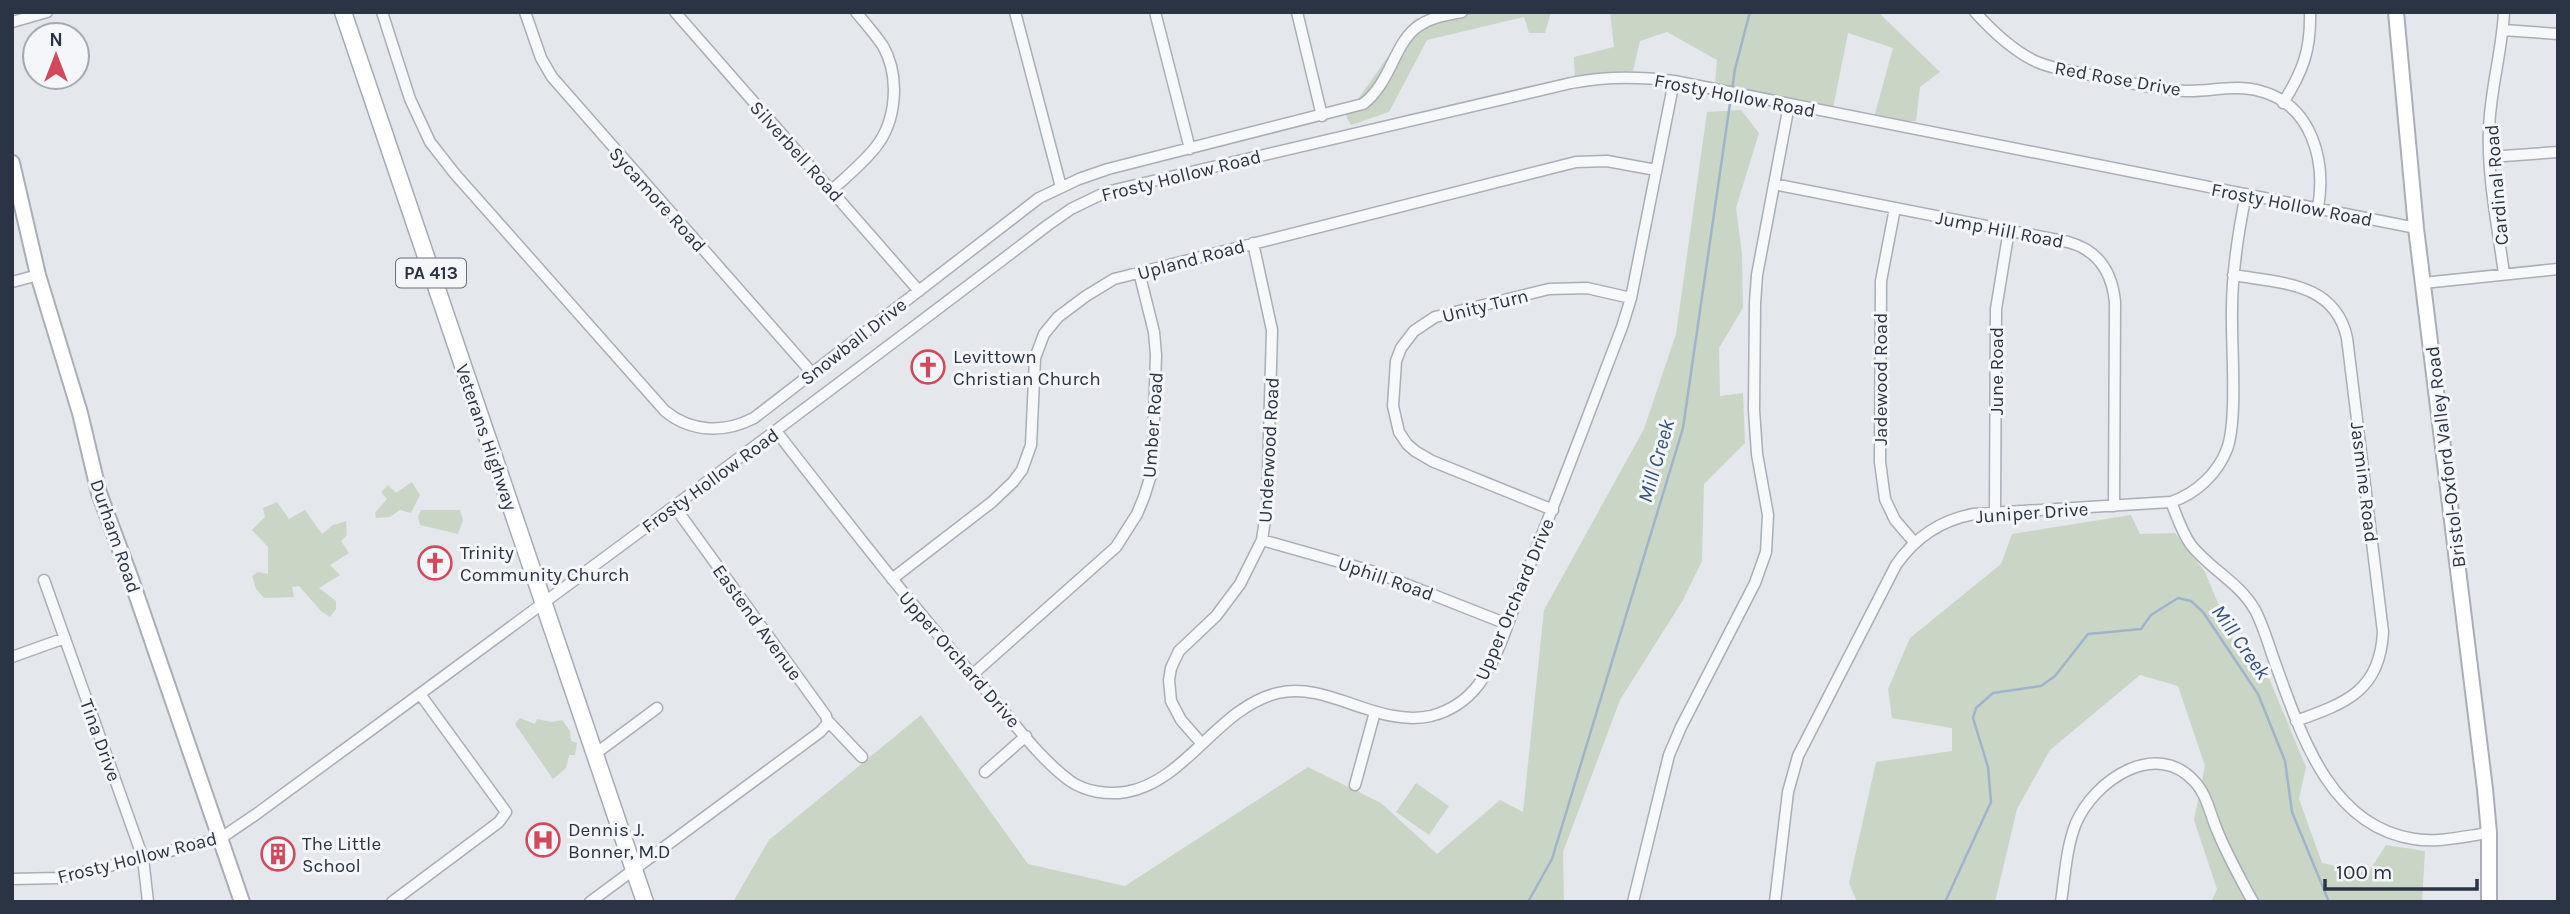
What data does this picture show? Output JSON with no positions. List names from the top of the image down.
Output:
{
  "streets": {
    "main road": [
      "PA 413",
      "Veterans Highway",
      "Bristol-Oxford Valley Road",
      "Durham Road"
    ],
    "street": [
      "Red Rose Drive",
      "Frosty Hollow Road",
      "Silverbell Road",
      "Cardinal Road",
      "Sycamore Road",
      "Jump Hill Road",
      "Upland Road",
      "Unity Turn",
      "Snowball Drive",
      "June Road",
      "Jadewood Road",
      "Umber Road",
      "Underwood Road",
      "Jasmine Road",
      "Juniper Drive",
      "Uphill Road",
      "Upper Orchard Drive",
      "Eastend Avenue",
      "Tina Drive"
    ]
  },
  "crossings": [
    ["Red Rose Drive", "Frosty Hollow Road"],
    ["Frosty Hollow Road", "Veterans Highway"],
    ["Frosty Hollow Road", "Bristol-Oxford Valley Road"],
    ["Frosty Hollow Road", "Juniper Drive"],
    ["Frosty Hollow Road", "Durham Road"],
    ["Frosty Hollow Road", "Upper Orchard Drive"],
    ["Frosty Hollow Road", "Eastend Avenue"],
    ["Frosty Hollow Road", "Tina Drive"],
    ["Silverbell Road", "Snowball Drive"],
    ["Sycamore Road", "Snowball Drive"],
    ["Jump Hill Road", "June Road"],
    ["Jump Hill Road", "Jadewood Road"],
    ["Jump Hill Road", "Juniper Drive"],
    ["Upland Road", "Umber Road"],
    ["Upland Road", "Underwood Road"],
    ["Upland Road", "Upper Orchard Drive"],
    ["Unity Turn", "Upper Orchard Drive"],
    ["June Road", "Juniper Drive"],
    ["Jadewood Road", "Juniper Drive"],
    ["Umber Road", "Upper Orchard Drive"],
    ["Underwood Road", "Uphill Road"],
    ["Underwood Road", "Upper Orchard Drive"],
    ["Jasmine Road", "Juniper Drive"],
    ["Uphill Road", "Upper Orchard Drive"]
  ],
  "water": ["Mill Creek"],
  "places": {
    "church": ["Levittown Christian Church", "Trinity Community Church"],
    "hospital": ["Dennis J. Bonner, M.D"],
    "building": ["The Little School"]
  },
  "scale_bar": "100 m",
  "north": "top"
}
